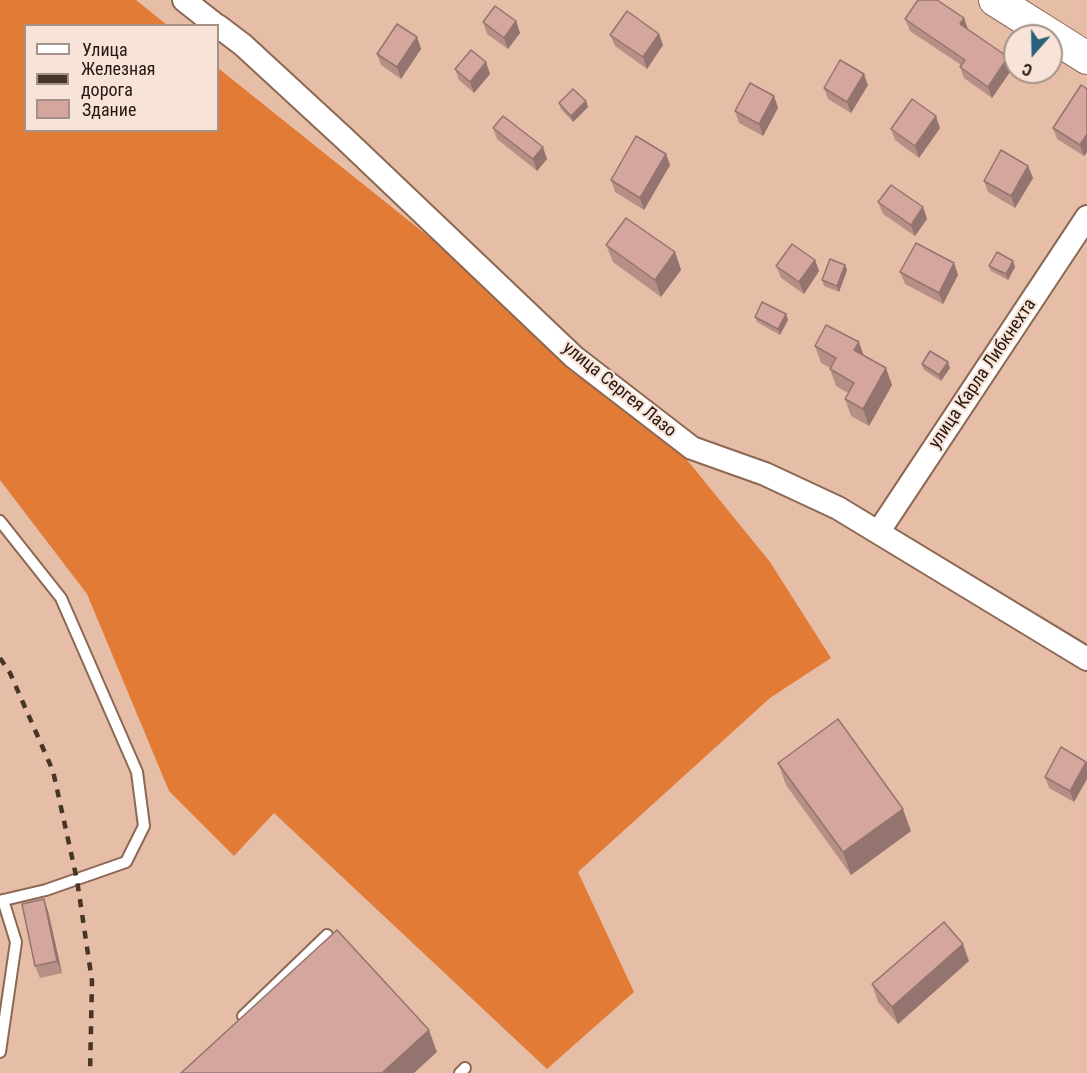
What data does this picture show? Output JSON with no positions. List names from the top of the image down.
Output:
{
  "streets": {
    "street": ["улица Карла Либкнехта", "улица Сергея Лазо"]
  },
  "crossings": [
    ["улица Карла Либкнехта", "улица Сергея Лазо"]
  ],
  "legend": ["Улица", "Железная дорога", "Здание"],
  "north": "bottom"
}
